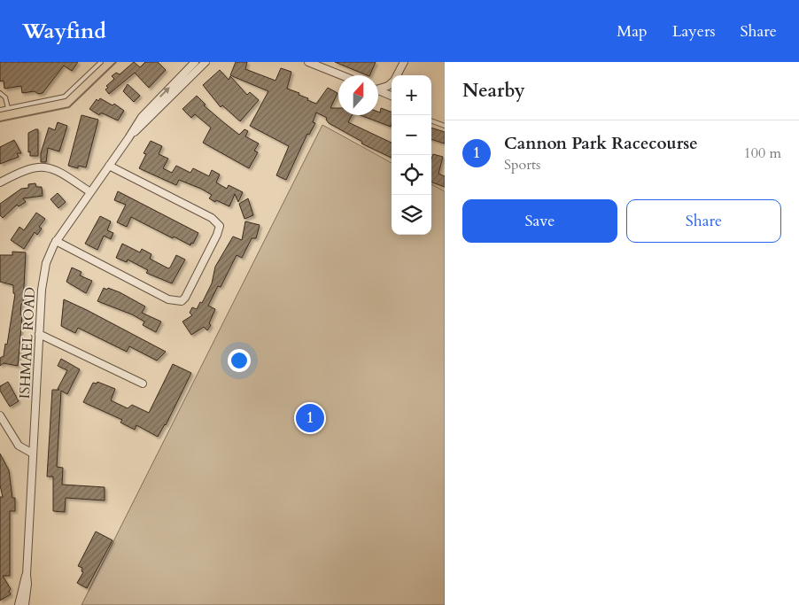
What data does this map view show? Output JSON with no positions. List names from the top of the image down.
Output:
{
  "streets": {
    "street": ["ISHMAEL ROAD"]
  },
  "north": "top",
  "page": {
    "header": "Wayfind",
    "nav": ["Map", "Layers", "Share"],
    "heading": "Nearby",
    "map_buttons": ["+", "−"],
    "list": [
      {
        "mark": "1",
        "name": "Cannon Park Racecourse",
        "note": "Sports",
        "value": "100 m"
      }
    ],
    "buttons": ["Save", "Share"],
    "pins": "1"
  }
}
